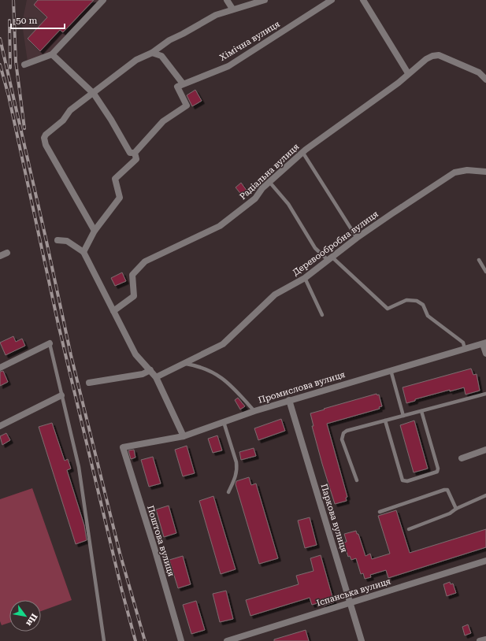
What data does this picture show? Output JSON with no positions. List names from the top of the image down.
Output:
{
  "streets": {
    "street": [
      "Хімічна вулиця",
      "Радіальна вулиця",
      "Деревообробна вулиця",
      "Промислова вулиця",
      "Паркова вулиця",
      "Поштова вулиця",
      "Іспанська вулиця"
    ]
  },
  "crossings": [
    ["Промислова вулиця", "Паркова вулиця"],
    ["Промислова вулиця", "Поштова вулиця"],
    ["Паркова вулиця", "Іспанська вулиця"]
  ],
  "scale_bar": "50 m",
  "north": "bottom right"
}
